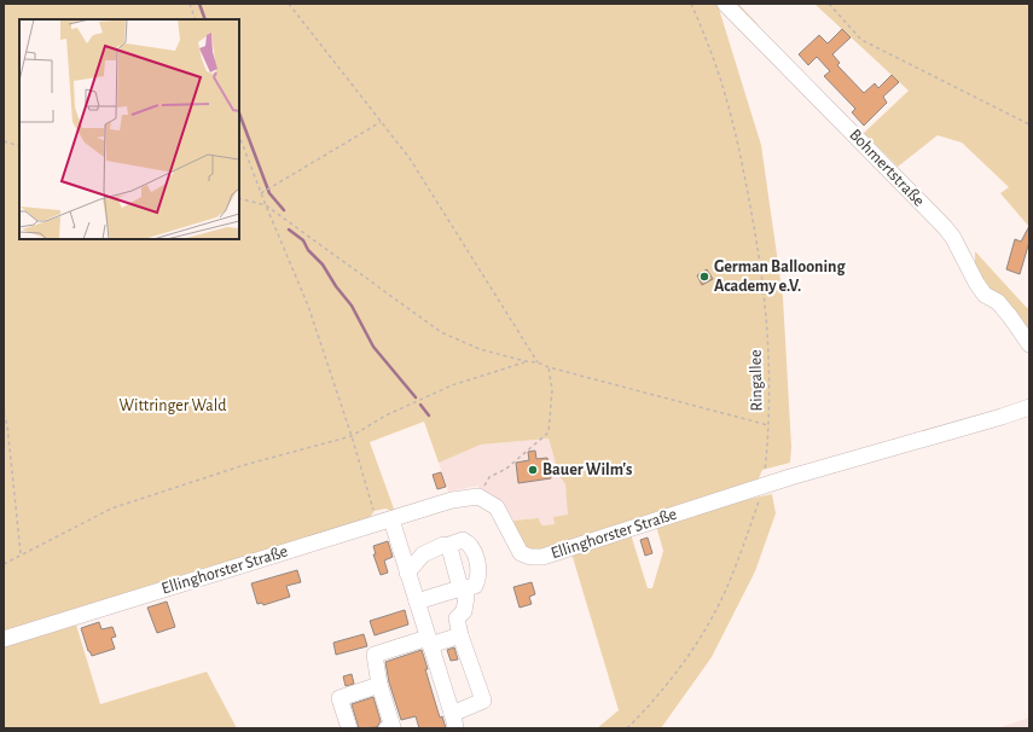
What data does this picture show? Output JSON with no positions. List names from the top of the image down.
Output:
{
  "streets": {
    "street": ["Bohmertstraße", "Ellinghorster Straße"],
    "path": ["Ringallee"]
  },
  "crossings": [
    ["Ringallee", "Ellinghorster Straße"]
  ],
  "parks": ["Wittringer Wald"],
  "places": ["German Ballooning Academy e.V.", "Bauer Wilm's"]
}
